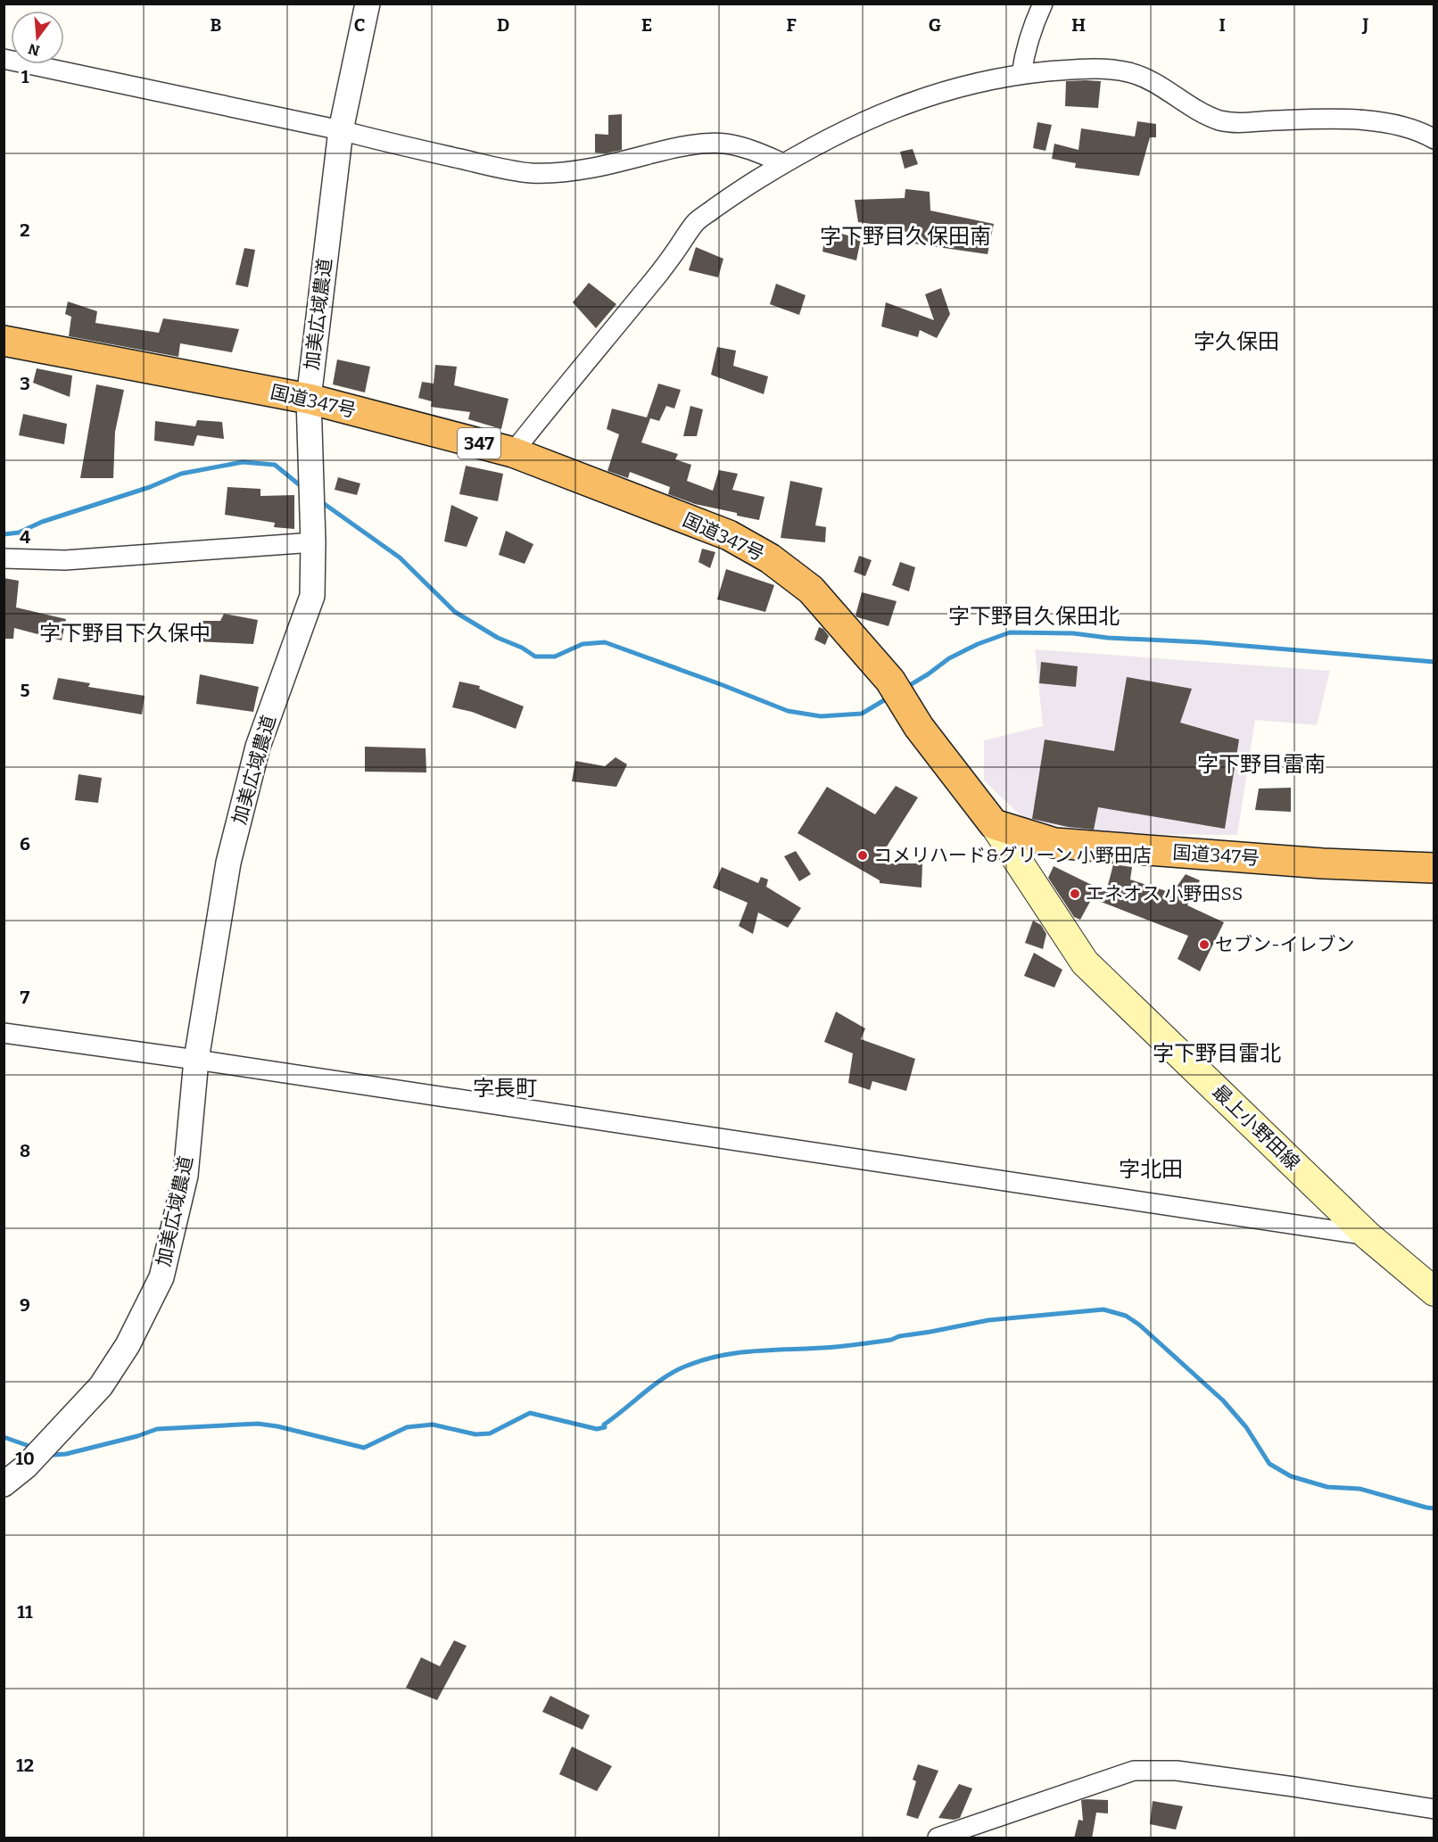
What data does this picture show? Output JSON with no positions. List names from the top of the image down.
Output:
{
  "streets": {
    "highway": ["国道347号", "347"],
    "main road": ["最上小野田線"],
    "street": ["加美広域農道"]
  },
  "crossings": [
    ["加美広域農道", "国道347号"],
    ["国道347号", "最上小野田線"]
  ],
  "districts": [
    "字下野目久保田南",
    "字久保田",
    "字下野目久保田北",
    "字下野目下久保中",
    "字下野目雷南",
    "字下野目雷北",
    "字長町",
    "字北田"
  ],
  "places": ["コメリハード&グリーン 小野田店", "エネオス 小野田SS", "セブン-イレブン"],
  "north": "bottom",
  "grid": {
    "columns": [
      "B",
      "C",
      "D",
      "E",
      "F",
      "G",
      "H",
      "I",
      "J"
    ],
    "rows": [
      "1",
      "2",
      "3",
      "4",
      "5",
      "6",
      "7",
      "8",
      "9",
      "10",
      "11",
      "12"
    ]
  }
}
